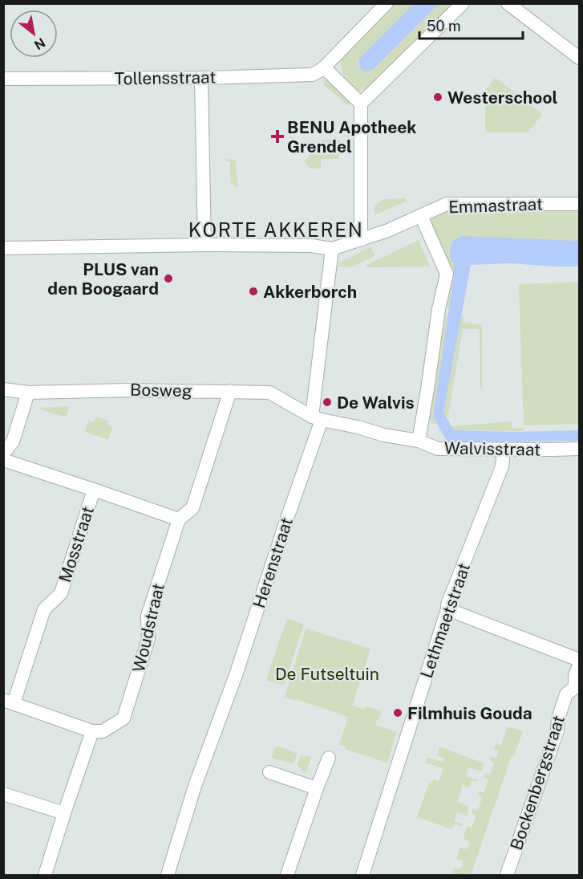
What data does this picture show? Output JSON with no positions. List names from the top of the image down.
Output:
{
  "streets": {
    "street": [
      "Tollensstraat",
      "Emmastraat",
      "Bosweg",
      "Walvisstraat",
      "Mosstraat",
      "Herenstraat",
      "Lethmaetstraat",
      "Woudstraat",
      "Bockenbergstraat"
    ]
  },
  "crossings": [
    ["Emmastraat", "Herenstraat"],
    ["Bosweg", "Walvisstraat"],
    ["Bosweg", "Herenstraat"],
    ["Bosweg", "Woudstraat"],
    ["Walvisstraat", "Herenstraat"],
    ["Walvisstraat", "Lethmaetstraat"]
  ],
  "districts": ["KORTE AKKEREN"],
  "parks": ["De Futseltuin"],
  "places": {
    "other": [
      "Westerschool",
      "PLUS van den Boogaard",
      "Akkerborch",
      "De Walvis",
      "Filmhuis Gouda"
    ],
    "health": ["BENU Apotheek Grendel"]
  },
  "scale_bar": "50 m",
  "north": "bottom right"
}
